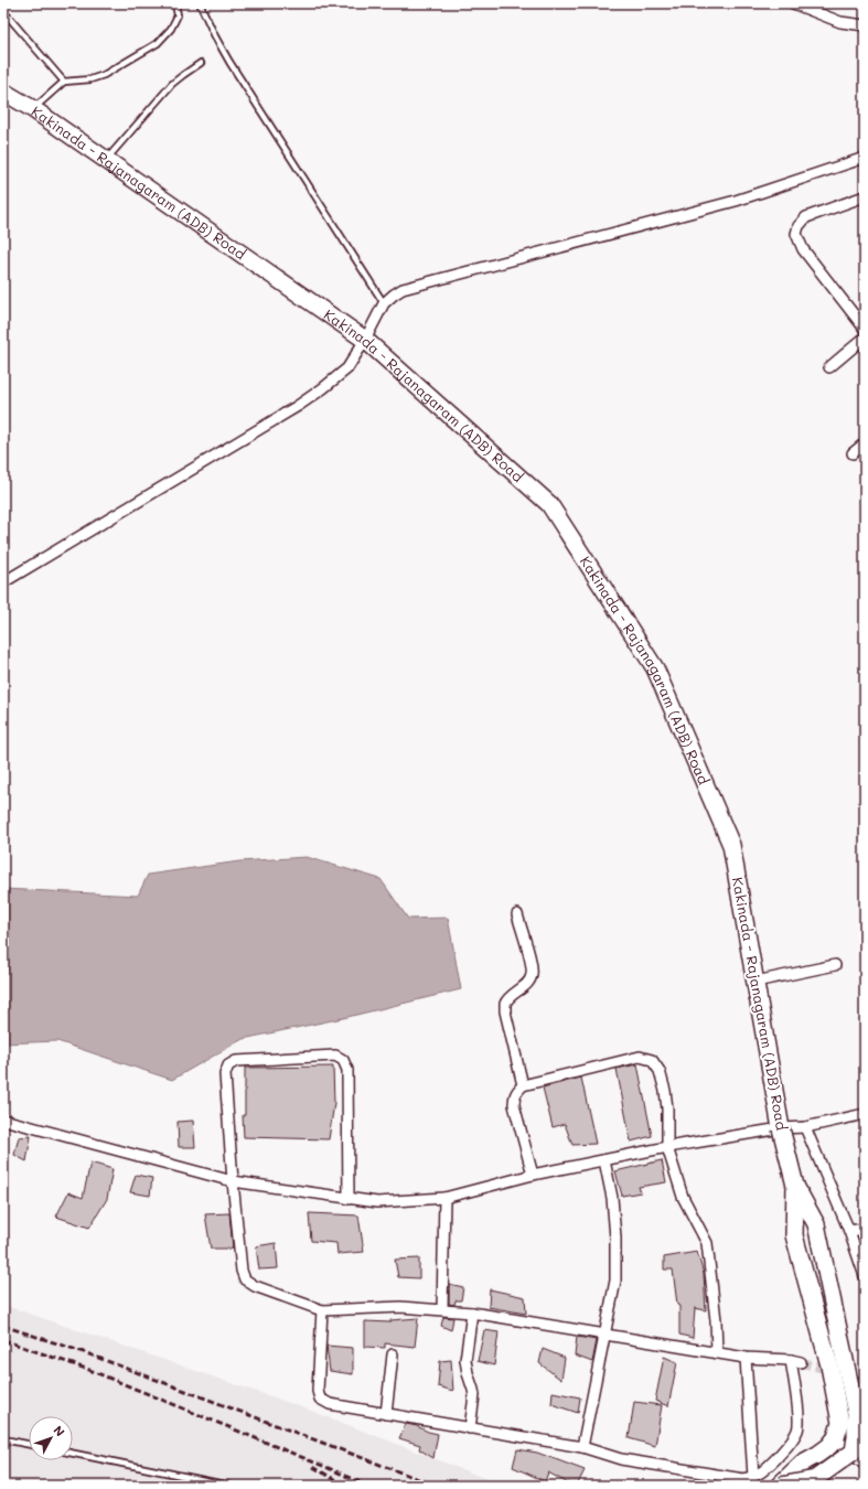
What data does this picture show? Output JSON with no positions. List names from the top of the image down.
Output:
{
  "streets": {
    "main road": ["Kakinada - Rajanagaram (ADB) Road"]
  },
  "north": "top right"
}
